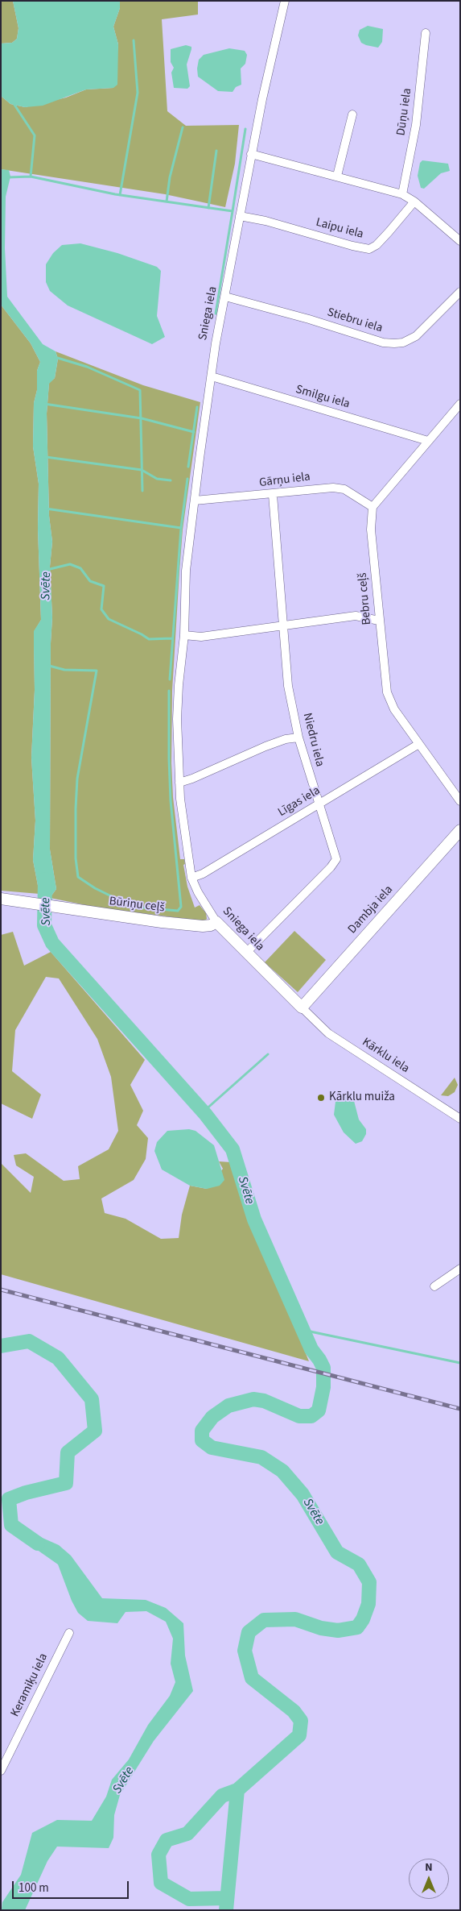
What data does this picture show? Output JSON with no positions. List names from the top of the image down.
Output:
{
  "streets": {
    "street": [
      "Dūņu iela",
      "Laipu iela",
      "Sniega iela",
      "Stiebru iela",
      "Smilgu iela",
      "Gārņu iela",
      "Bebru ceļš",
      "Niedru iela",
      "Līgas iela",
      "Būriņu ceļš",
      "Dambja iela",
      "Kārklu iela",
      "Keramiķu iela"
    ]
  },
  "crossings": [
    ["Laipu iela", "Sniega iela"],
    ["Sniega iela", "Stiebru iela"],
    ["Sniega iela", "Smilgu iela"],
    ["Sniega iela", "Gārņu iela"],
    ["Sniega iela", "Niedru iela"],
    ["Sniega iela", "Līgas iela"],
    ["Sniega iela", "Būriņu ceļš"],
    ["Sniega iela", "Dambja iela"],
    ["Sniega iela", "Kārklu iela"],
    ["Gārņu iela", "Bebru ceļš"],
    ["Gārņu iela", "Niedru iela"],
    ["Bebru ceļš", "Līgas iela"],
    ["Niedru iela", "Līgas iela"],
    ["Dambja iela", "Kārklu iela"]
  ],
  "water": ["Svēte"],
  "places": ["Kārklu muiža"],
  "scale_bar": "100 m",
  "north": "top"
}
